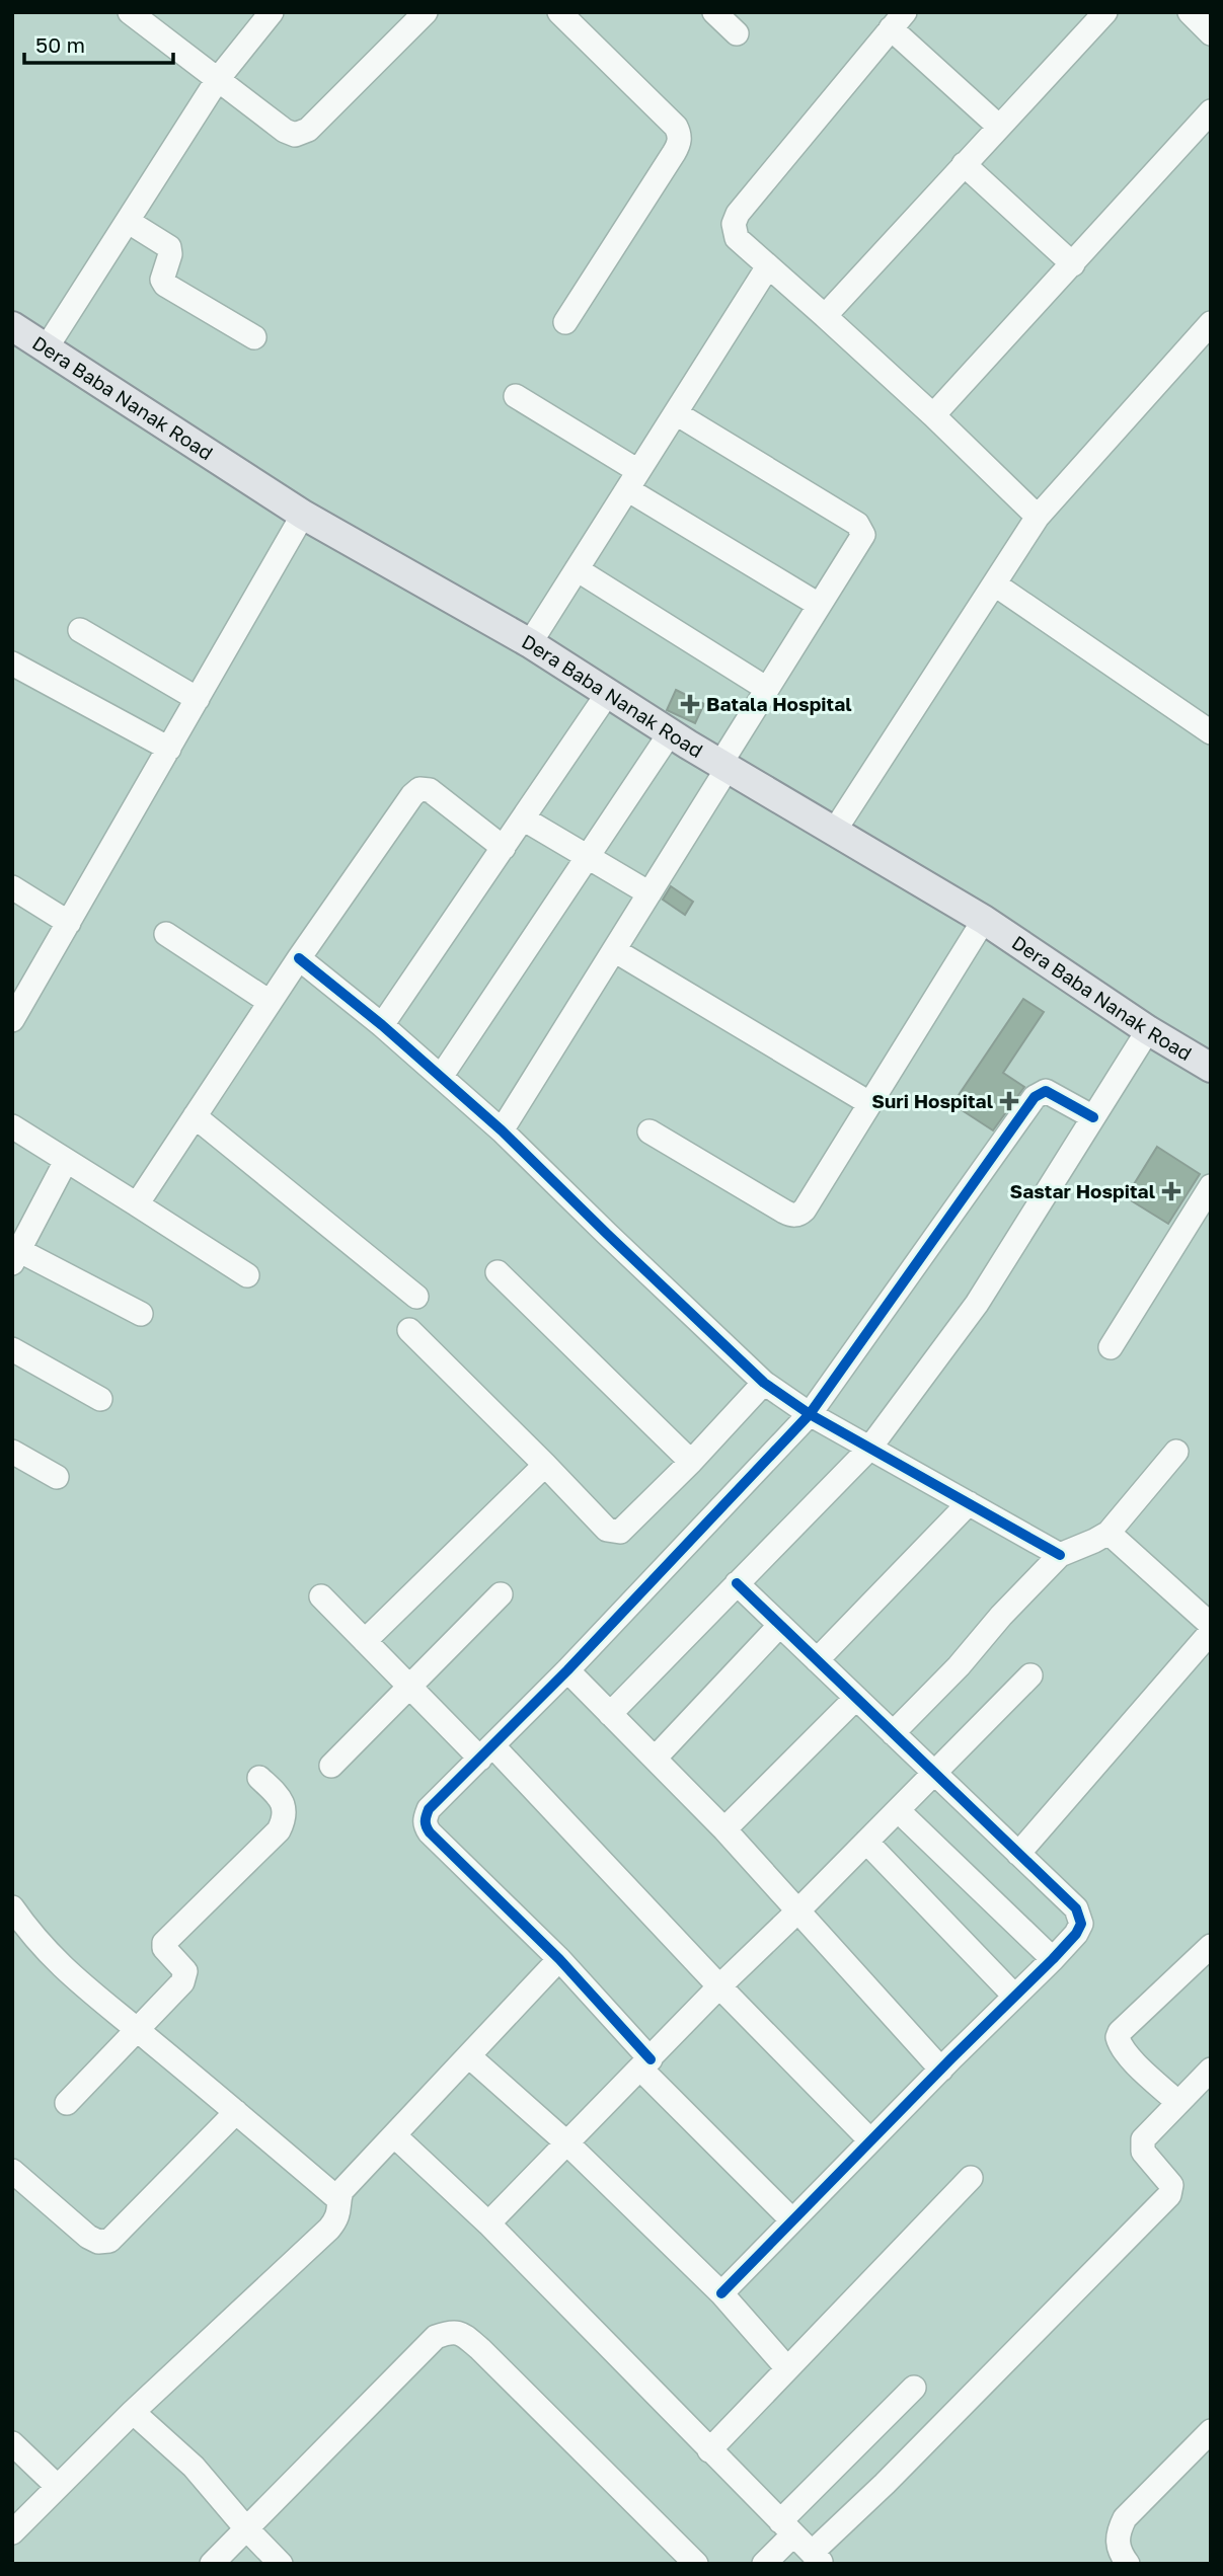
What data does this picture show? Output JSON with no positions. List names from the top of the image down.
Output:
{
  "streets": {
    "main road": ["Dera Baba Nanak Road"]
  },
  "places": {
    "health": ["Batala Hospital", "Suri Hospital", "Sastar Hospital"]
  },
  "scale_bar": "50 m"
}
